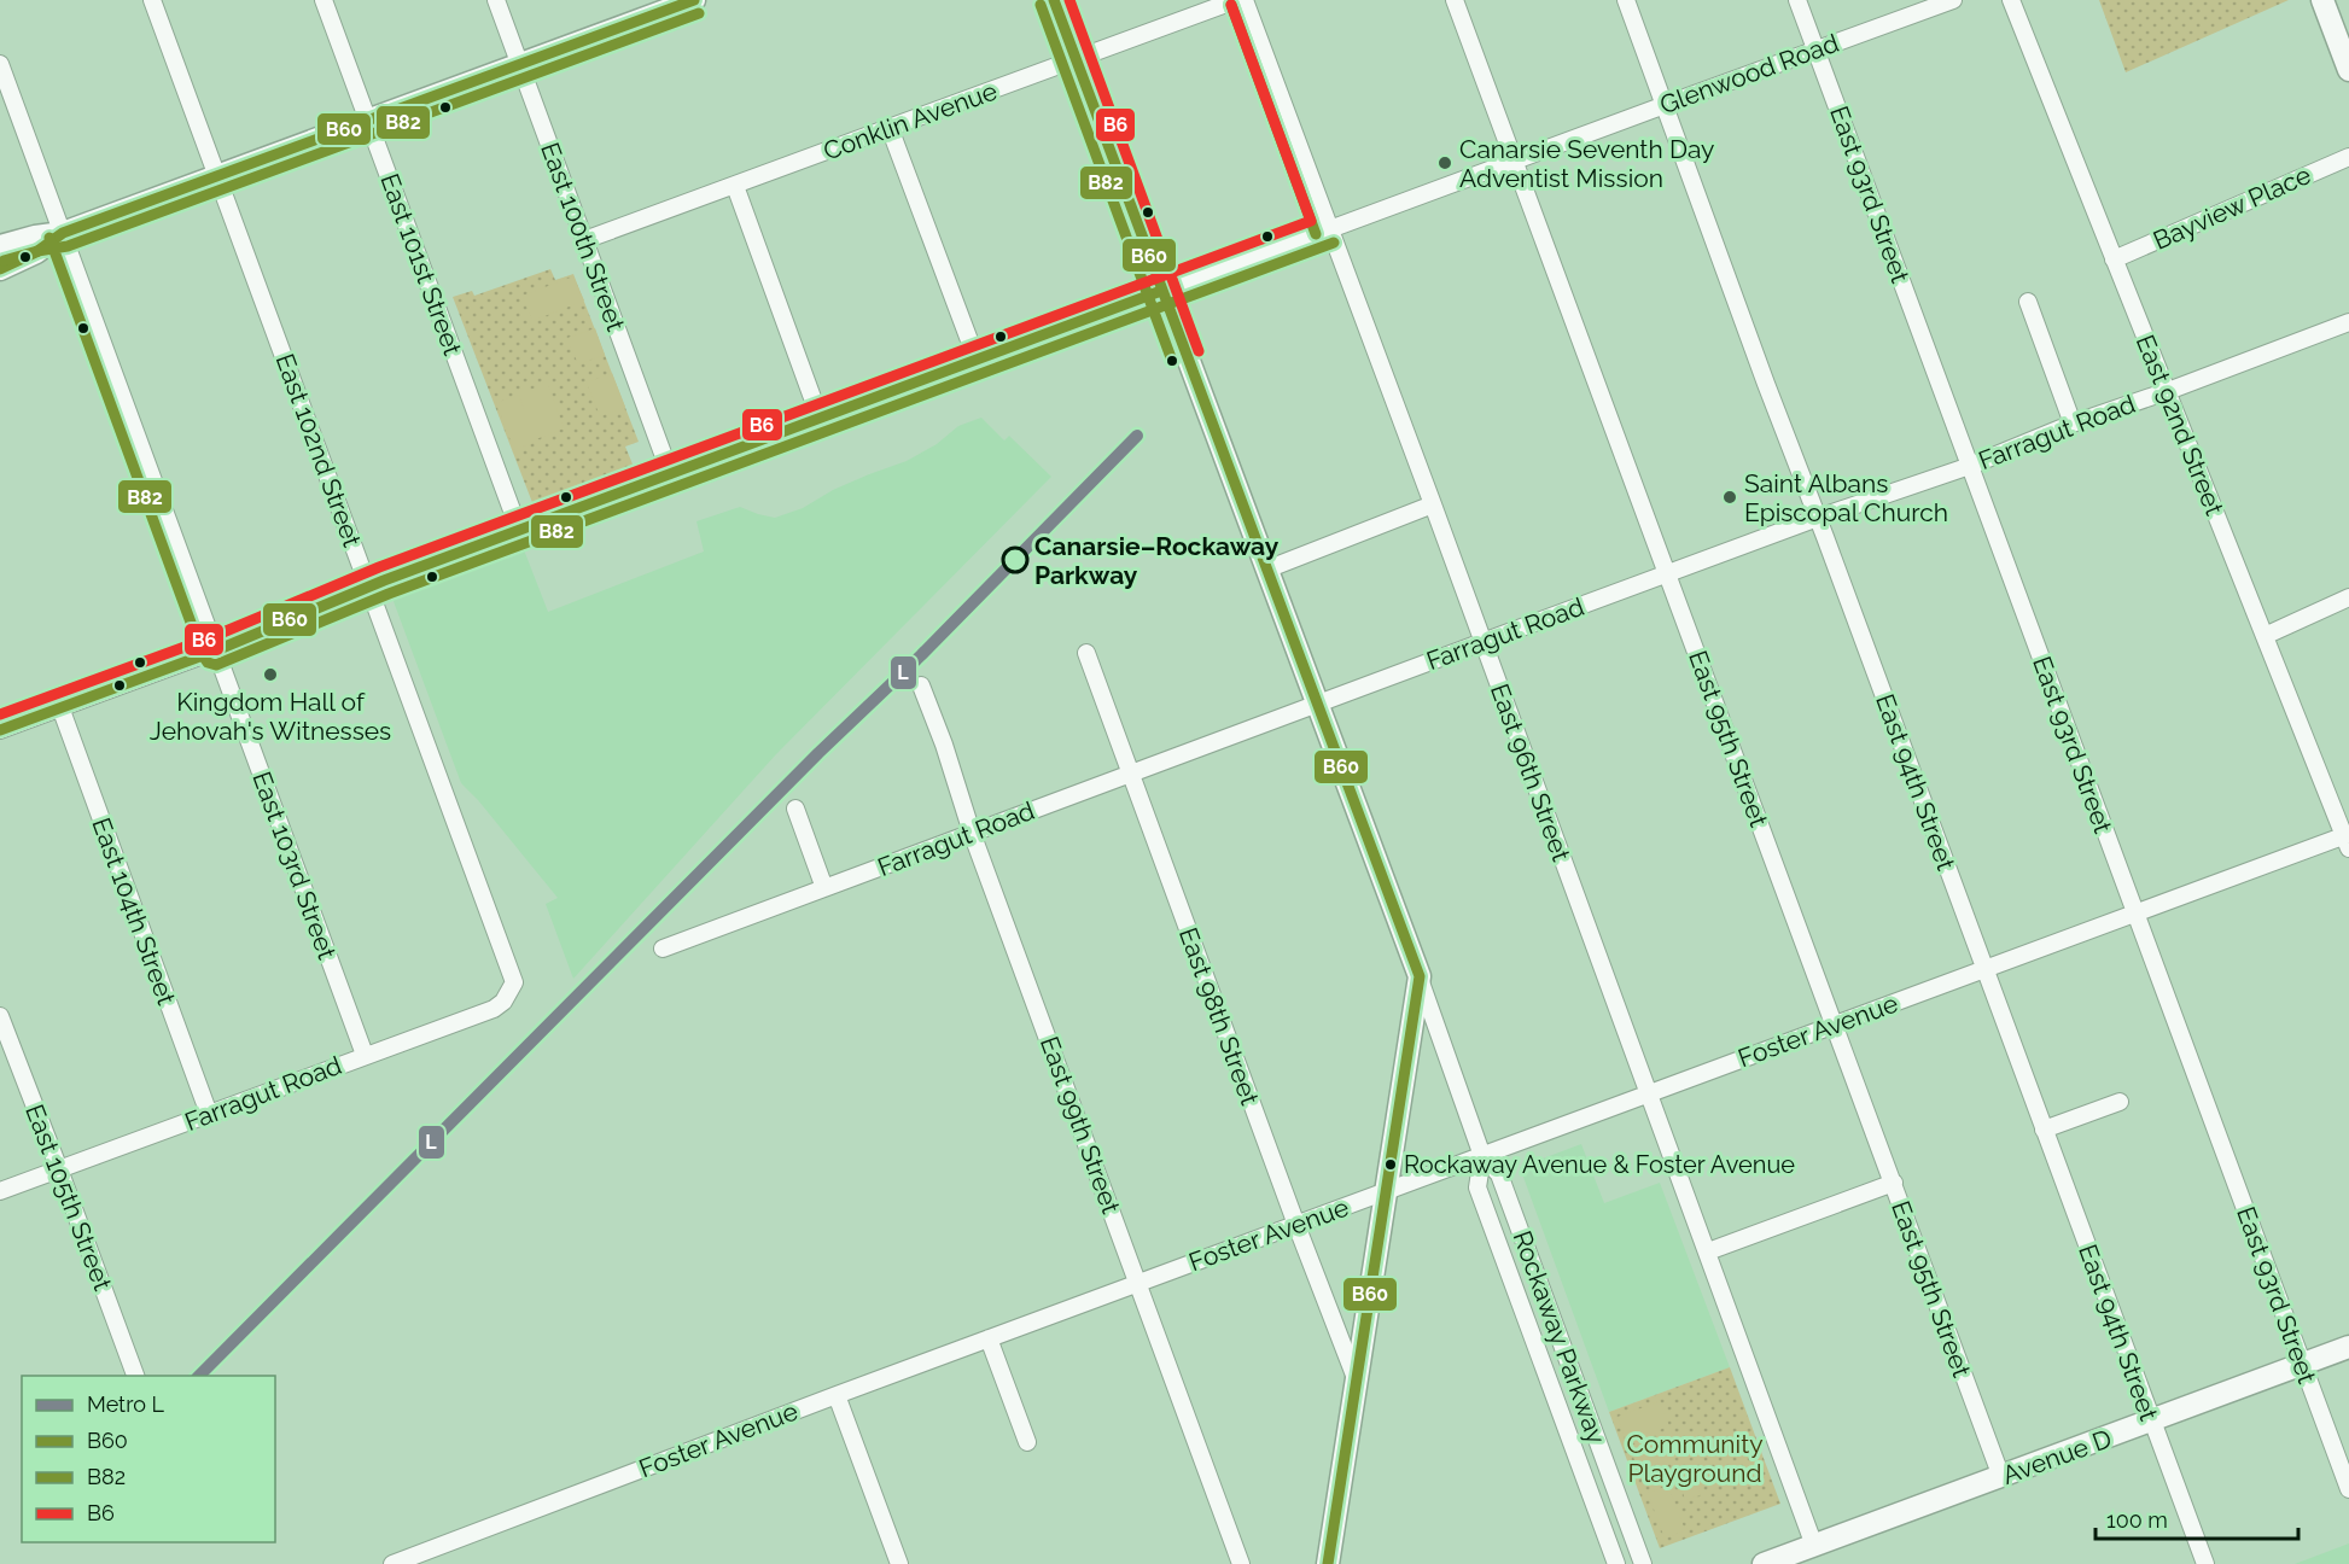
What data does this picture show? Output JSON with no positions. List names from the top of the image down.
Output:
{
  "streets": {
    "street": [
      "Glenwood Road",
      "Conklin Avenue",
      "East 93rd Street",
      "Bayview Place",
      "East 100th Street",
      "East 101st Street",
      "East 92nd Street",
      "Farragut Road",
      "East 102nd Street",
      "East 95th Street",
      "East 96th Street",
      "East 94th Street",
      "East 103rd Street",
      "East 104th Street",
      "East 98th Street",
      "Foster Avenue",
      "East 99th Street",
      "East 105th Street",
      "Rockaway Parkway",
      "Avenue D"
    ]
  },
  "crossings": [
    ["Glenwood Road", "East 93rd Street"],
    ["Glenwood Road", "East 100th Street"],
    ["Glenwood Road", "East 101st Street"],
    ["Glenwood Road", "East 102nd Street"],
    ["Glenwood Road", "East 95th Street"],
    ["Glenwood Road", "East 96th Street"],
    ["Glenwood Road", "East 94th Street"],
    ["Glenwood Road", "East 103rd Street"],
    ["Glenwood Road", "East 104th Street"],
    ["Glenwood Road", "Rockaway Parkway"],
    ["Conklin Avenue", "East 100th Street"],
    ["Conklin Avenue", "Rockaway Parkway"],
    ["East 93rd Street", "Farragut Road"],
    ["East 93rd Street", "Foster Avenue"],
    ["East 93rd Street", "Avenue D"],
    ["Bayview Place", "East 92nd Street"],
    ["East 92nd Street", "Farragut Road"],
    ["East 92nd Street", "Foster Avenue"],
    ["Farragut Road", "East 102nd Street"],
    ["Farragut Road", "East 95th Street"],
    ["Farragut Road", "East 96th Street"],
    ["Farragut Road", "East 94th Street"],
    ["Farragut Road", "East 103rd Street"],
    ["Farragut Road", "East 104th Street"],
    ["Farragut Road", "East 98th Street"],
    ["Farragut Road", "East 99th Street"],
    ["Farragut Road", "East 105th Street"],
    ["Farragut Road", "Rockaway Parkway"],
    ["East 95th Street", "Foster Avenue"],
    ["East 95th Street", "Avenue D"],
    ["East 96th Street", "Foster Avenue"],
    ["East 96th Street", "Avenue D"],
    ["East 94th Street", "Foster Avenue"],
    ["East 94th Street", "Avenue D"],
    ["East 98th Street", "Foster Avenue"],
    ["Foster Avenue", "East 99th Street"],
    ["Foster Avenue", "Rockaway Parkway"]
  ],
  "parks": ["Community Playground"],
  "places": [
    "Canarsie Seventh Day Adventist Mission",
    "Saint Albans Episcopal Church",
    "Canarsie–Rockaway Parkway",
    "Kingdom Hall of Jehovah's Witnesses",
    "Rockaway Avenue & Foster Avenue"
  ],
  "lines": [
    "transit line B60",
    "transit line B6",
    "transit line B82",
    "metro line L"
  ],
  "legend": [
    "Metro L",
    "B60",
    "B82",
    "B6"
  ],
  "scale_bar": "100 m"
}
